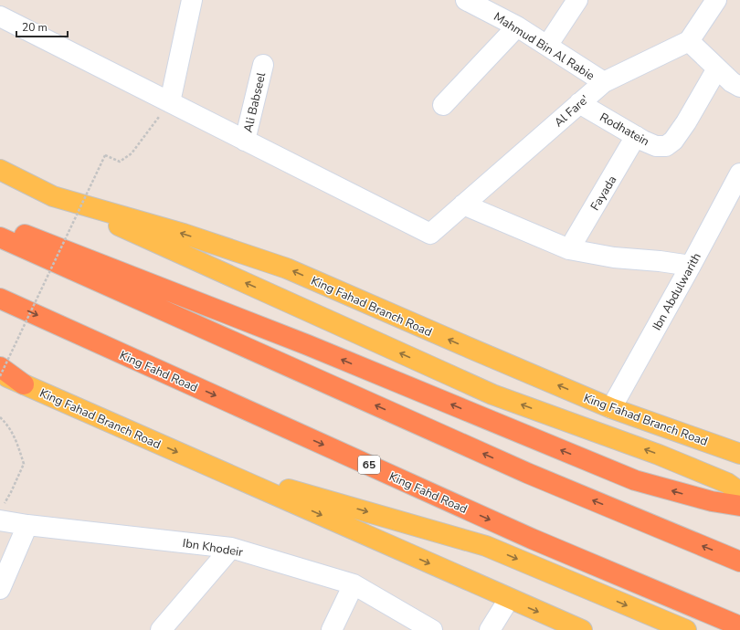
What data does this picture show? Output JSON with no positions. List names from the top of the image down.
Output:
{
  "streets": {
    "highway": ["King Fahd Road", "65"],
    "main road": ["King Fahad Branch Road"],
    "street": [
      "Mahmud Bin Al Rabie",
      "Ali Babseel",
      "Al Fare'",
      "Rodhatein",
      "Fayada",
      "Ibn Abdulwarith",
      "Ibn Khodeir"
    ]
  },
  "crossings": [
    ["Mahmud Bin Al Rabie", "Al Fare'"],
    ["Ali Babseel", "Al Fare'"],
    ["Al Fare'", "Rodhatein"],
    ["Rodhatein", "Fayada"],
    ["Ibn Abdulwarith", "King Fahad Branch Road"]
  ],
  "scale_bar": "20 m"
}
